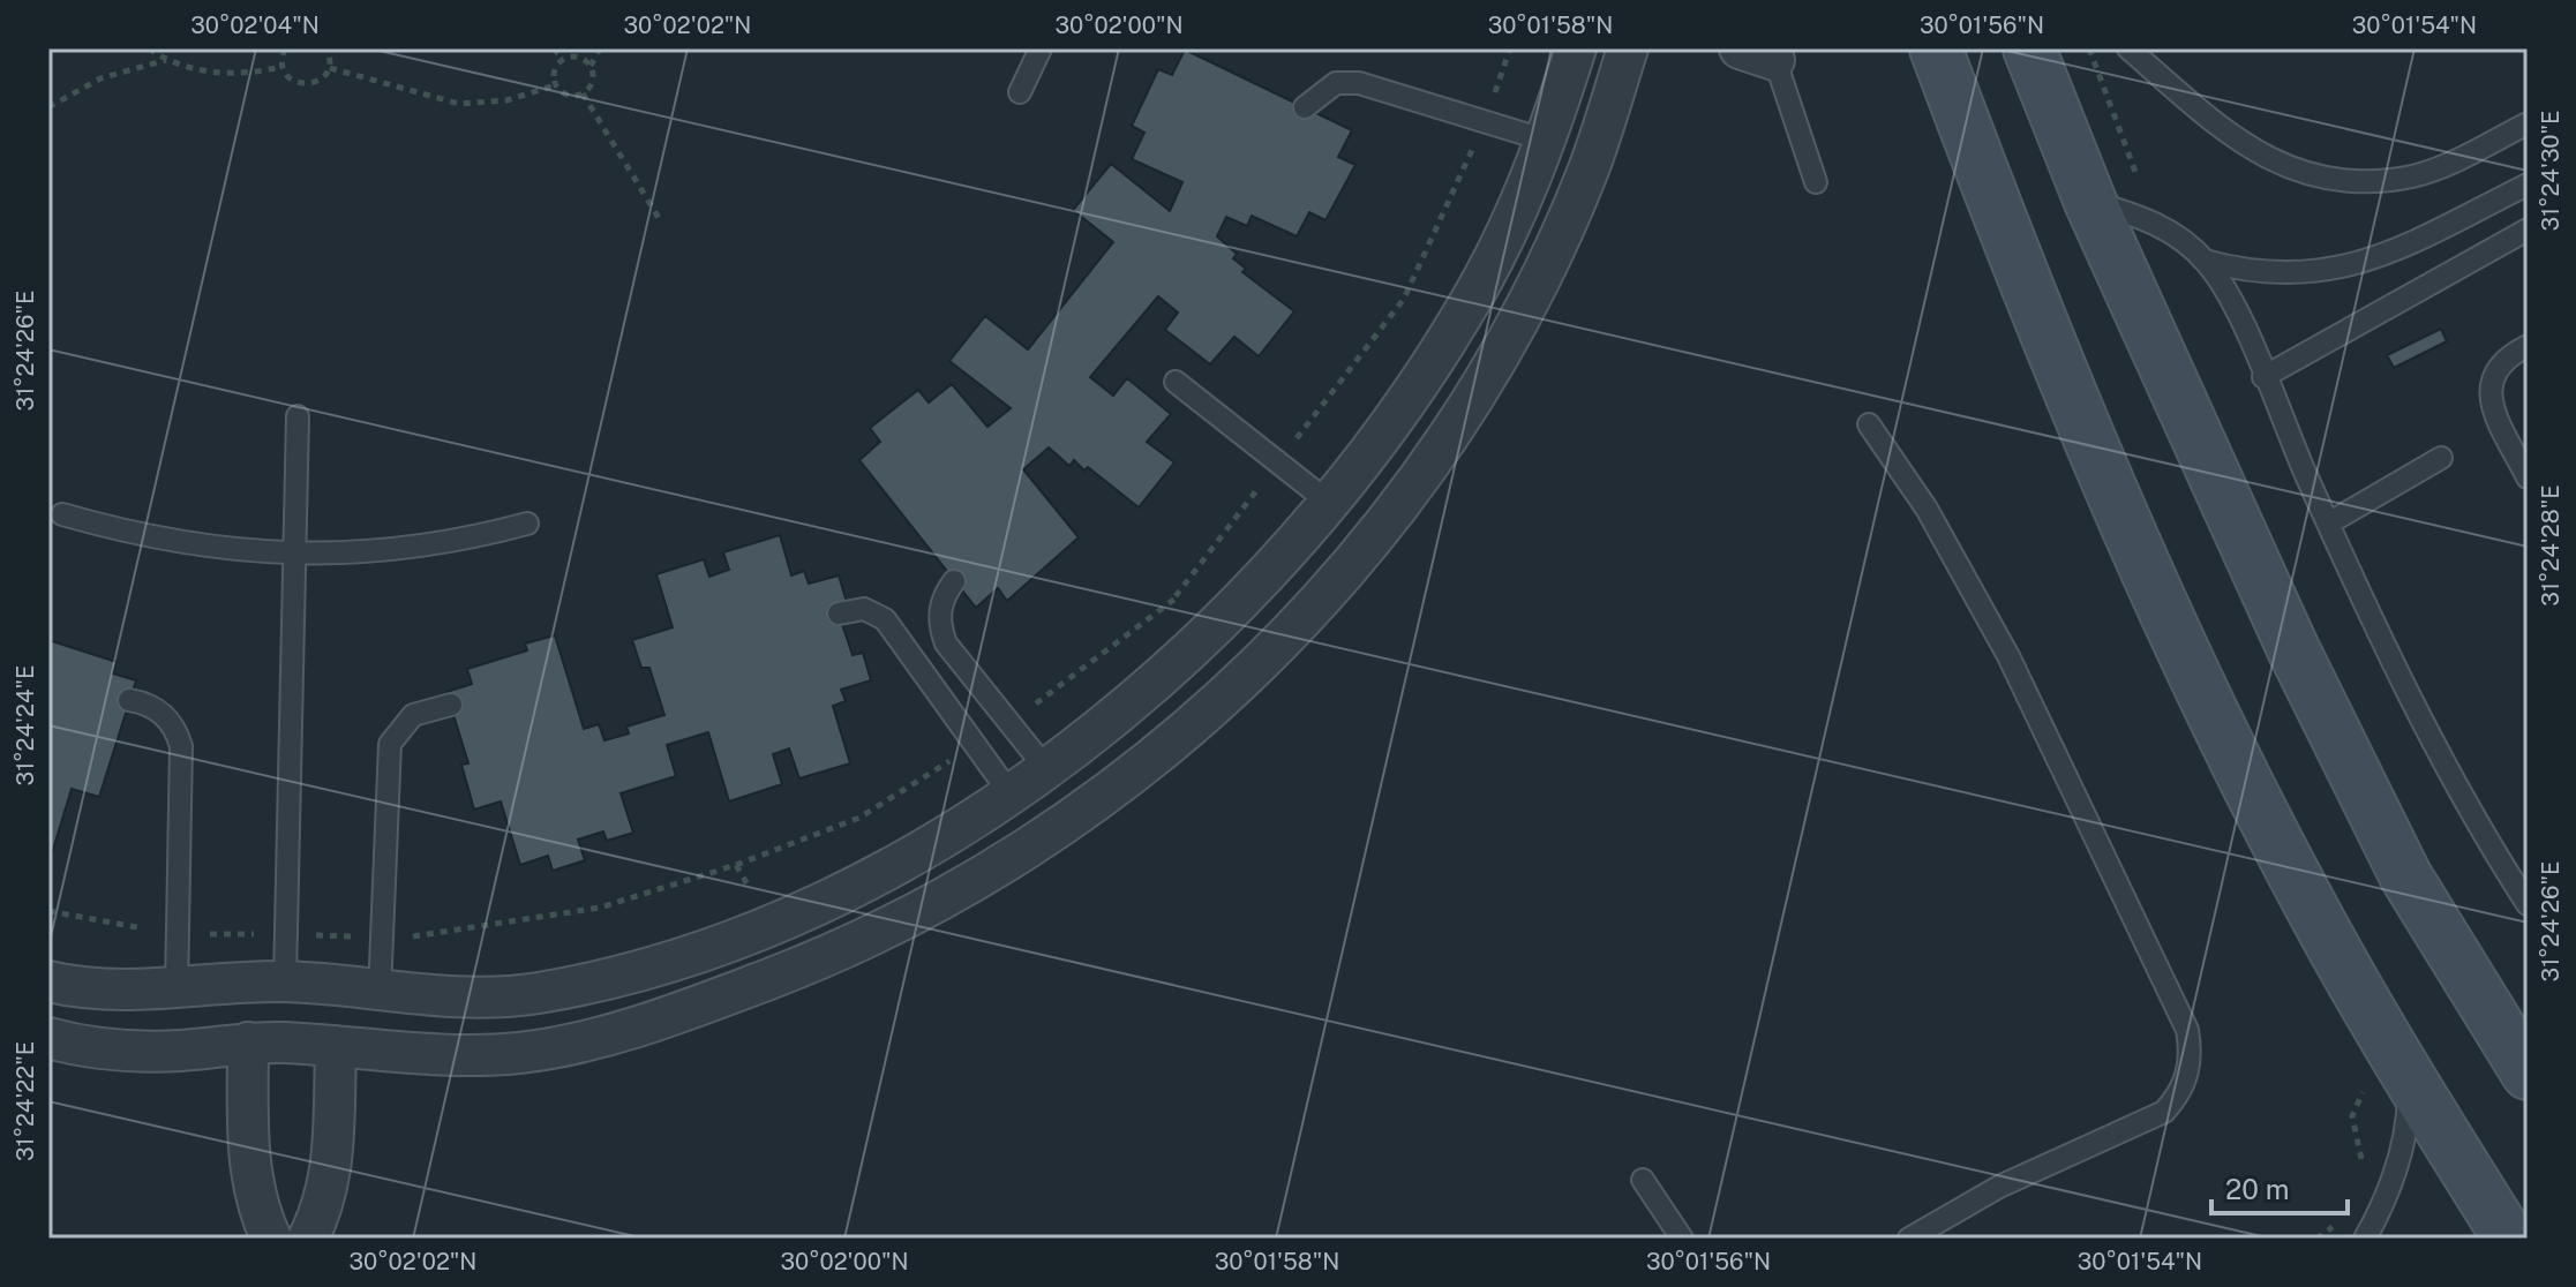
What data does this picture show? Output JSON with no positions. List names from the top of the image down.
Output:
{
  "scale_bar": "20 m",
  "coordinates": [
    "30°02'04\"N",
    "30°02'02\"N",
    "30°02'00\"N",
    "30°01'58\"N",
    "30°01'56\"N",
    "30°01'54\"N",
    "31°24'30\"E",
    "31°24'26\"E",
    "31°24'28\"E",
    "31°24'24\"E",
    "31°24'22\"E"
  ]
}
